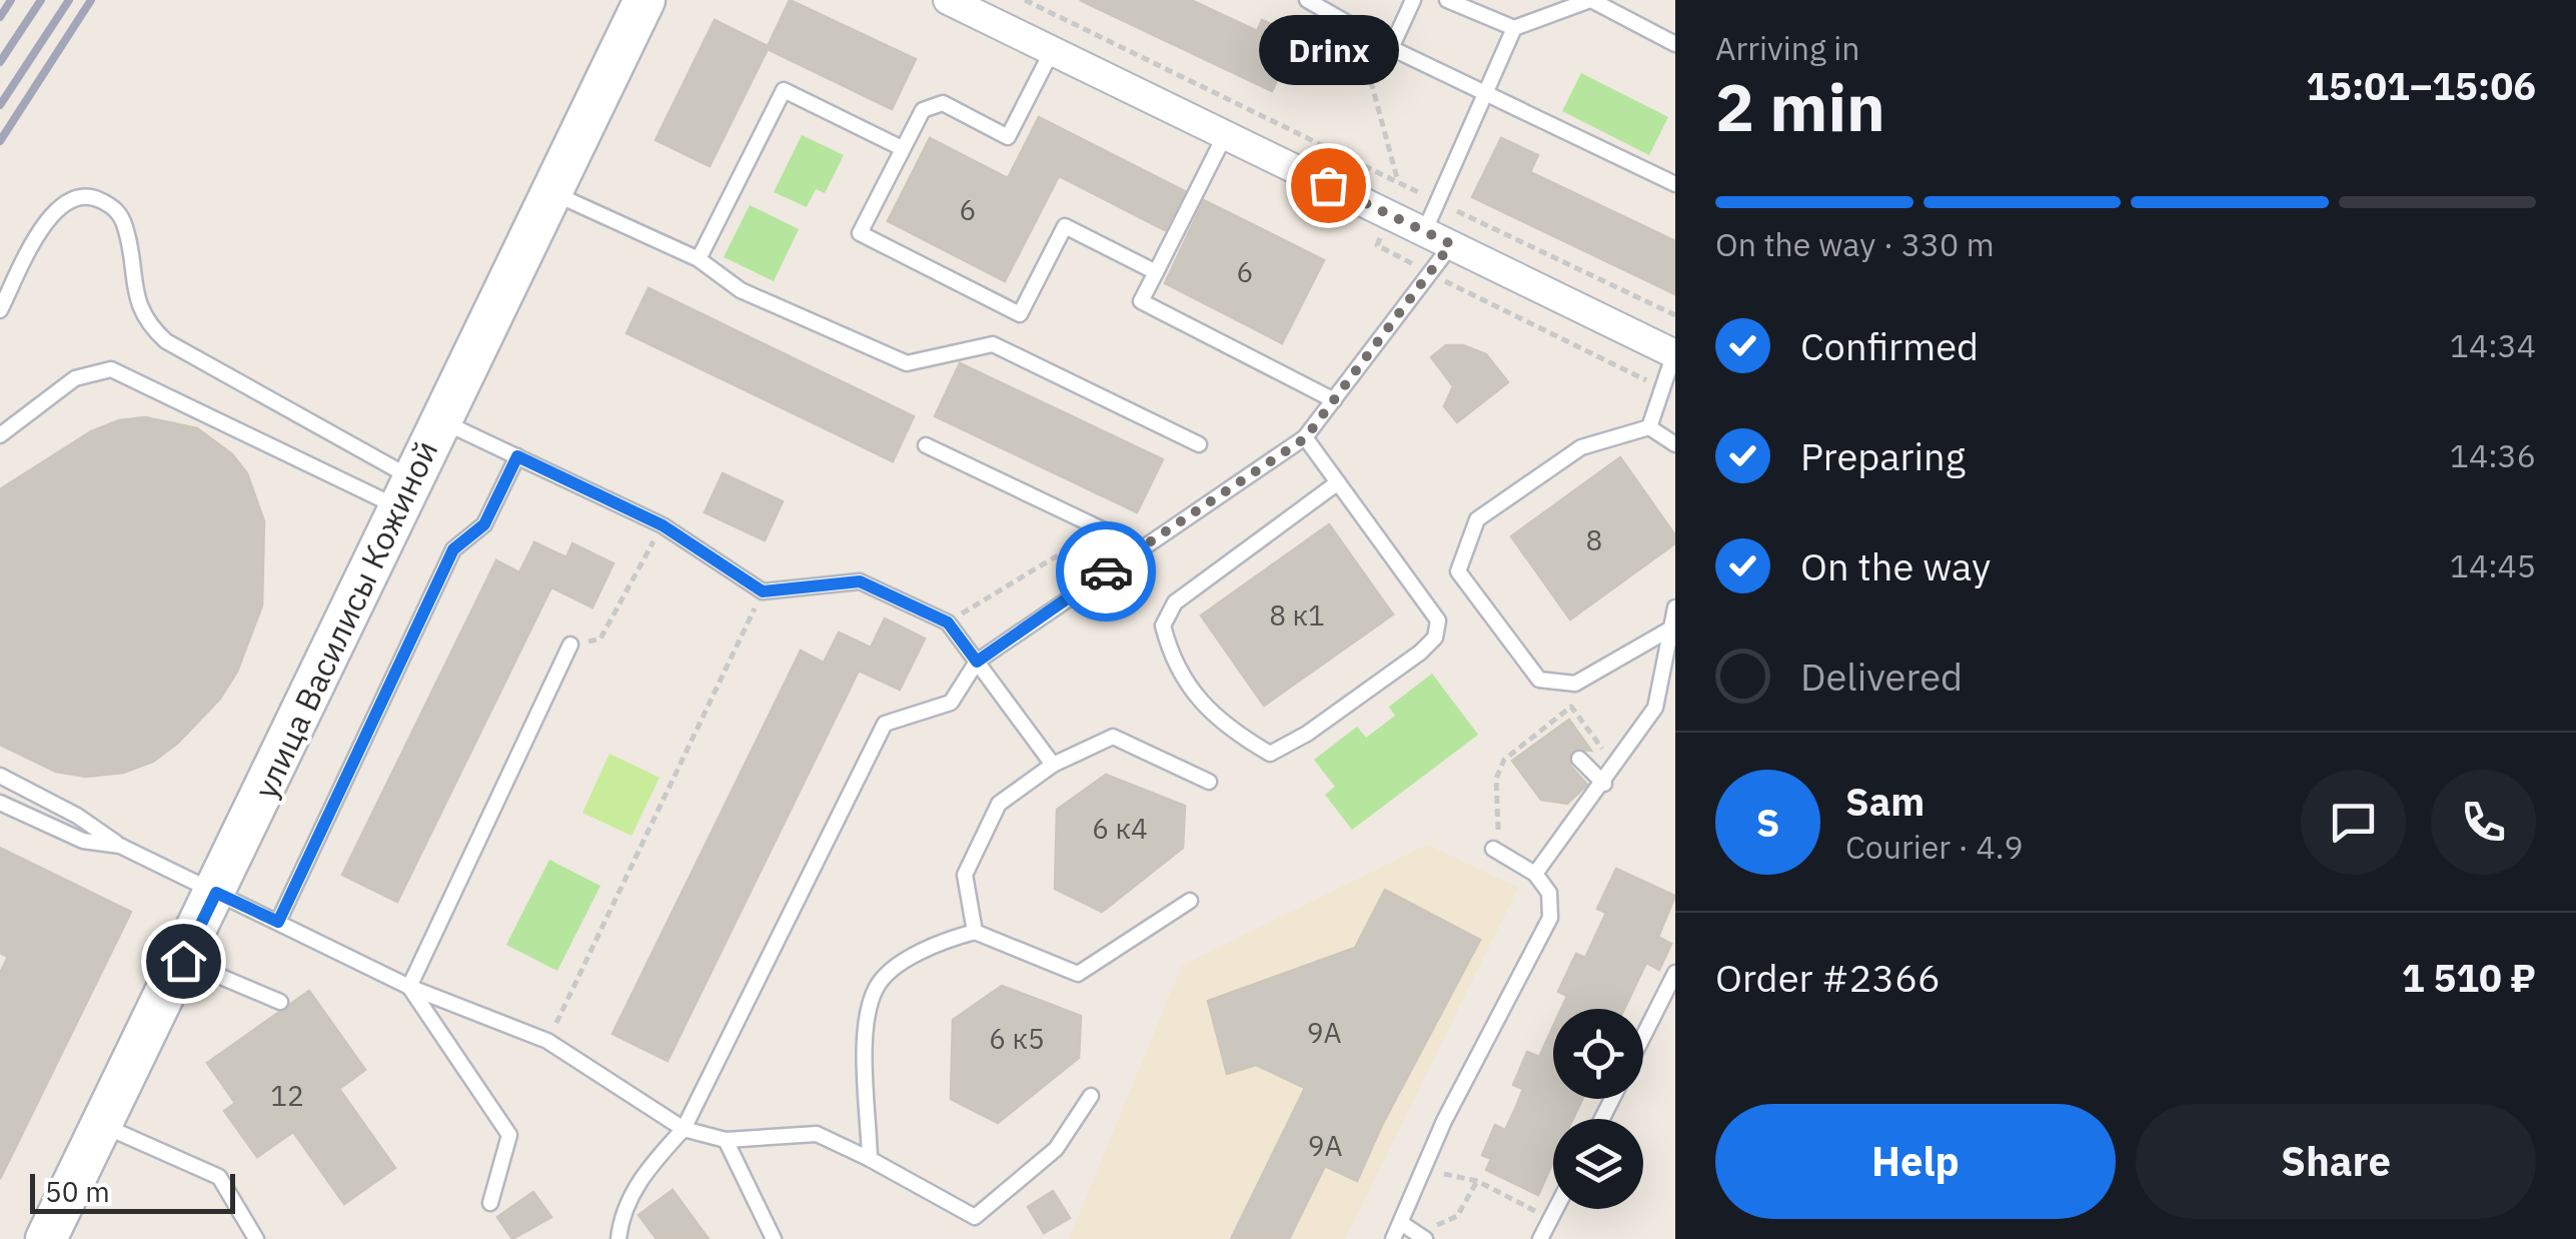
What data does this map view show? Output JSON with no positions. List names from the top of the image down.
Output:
{
  "streets": {
    "street": ["улица Василисы Кожиной"]
  },
  "places": ["Drinx"],
  "house_numbers": [
    "6",
    "6",
    "8",
    "8 к1",
    "6 к4",
    "9А",
    "6 к5",
    "12",
    "9А"
  ],
  "scale_bar": "50 m",
  "page": {
    "heading": ["2 min", "Arriving in", "15:01–15:06"],
    "panel": [
      "Sam",
      "Courier · 4.9",
      "Order #2366",
      "1 510 ₽"
    ],
    "bubble": "Drinx",
    "bar": "On the way · 330 m",
    "list": [
      ["Confirmed", "14:34"],
      ["Preparing", "14:36"],
      ["On the way", "14:45"],
      "Delivered"
    ],
    "round": "S",
    "buttons": ["Help", "Share"],
    "scale": "50 m"
  }
}
